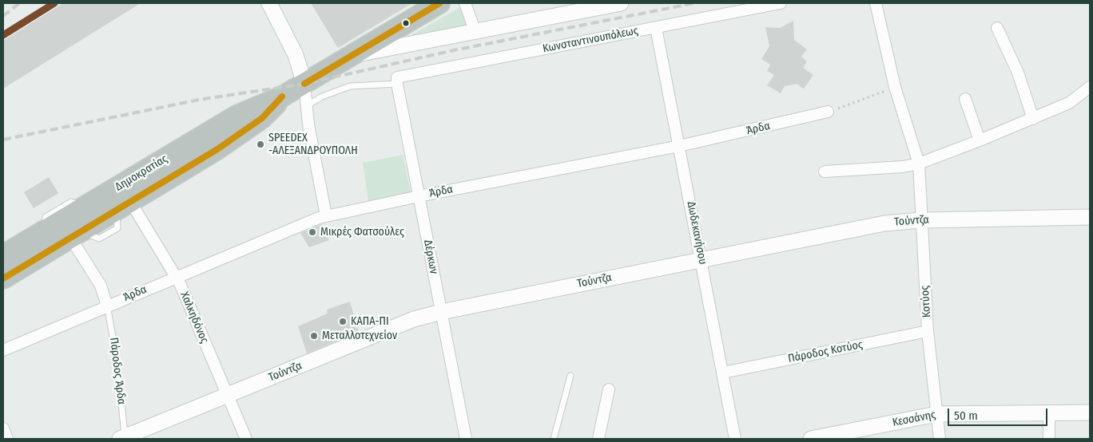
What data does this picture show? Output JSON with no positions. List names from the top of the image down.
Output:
{
  "streets": {
    "highway": ["Δημοκρατίας"],
    "street": [
      "Κωνσταντινουπόλεως",
      "Άρδα",
      "Τούντζα",
      "Δωδεκανήσου",
      "Δέρκων",
      "Κοτύος",
      "Χαλκηδόνος",
      "Πάροδος Κοτύος",
      "Κεσσάνης"
    ],
    "lane": ["Πάροδος Άρδα"]
  },
  "crossings": [
    ["Κωνσταντινουπόλεως", "Δωδεκανήσου"],
    ["Κωνσταντινουπόλεως", "Δέρκων"],
    ["Άρδα", "Δωδεκανήσου"],
    ["Άρδα", "Δέρκων"],
    ["Άρδα", "Χαλκηδόνος"],
    ["Άρδα", "Πάροδος Άρδα"],
    ["Δημοκρατίας", "Χαλκηδόνος"],
    ["Τούντζα", "Δωδεκανήσου"],
    ["Τούντζα", "Δέρκων"],
    ["Τούντζα", "Κοτύος"],
    ["Τούντζα", "Χαλκηδόνος"],
    ["Τούντζα", "Πάροδος Άρδα"],
    ["Δωδεκανήσου", "Πάροδος Κοτύος"],
    ["Κοτύος", "Πάροδος Κοτύος"],
    ["Κοτύος", "Κεσσάνης"]
  ],
  "places": [
    "SPEEDEX -ΑΛΕΞΑΝΔΡΟΥΠΟΛΗ",
    "Μικρές Φατσούλες",
    "ΚΑΠΑ-ΠΙ",
    "Μεταλλοτεχνείον"
  ],
  "scale_bar": "50 m"
}
